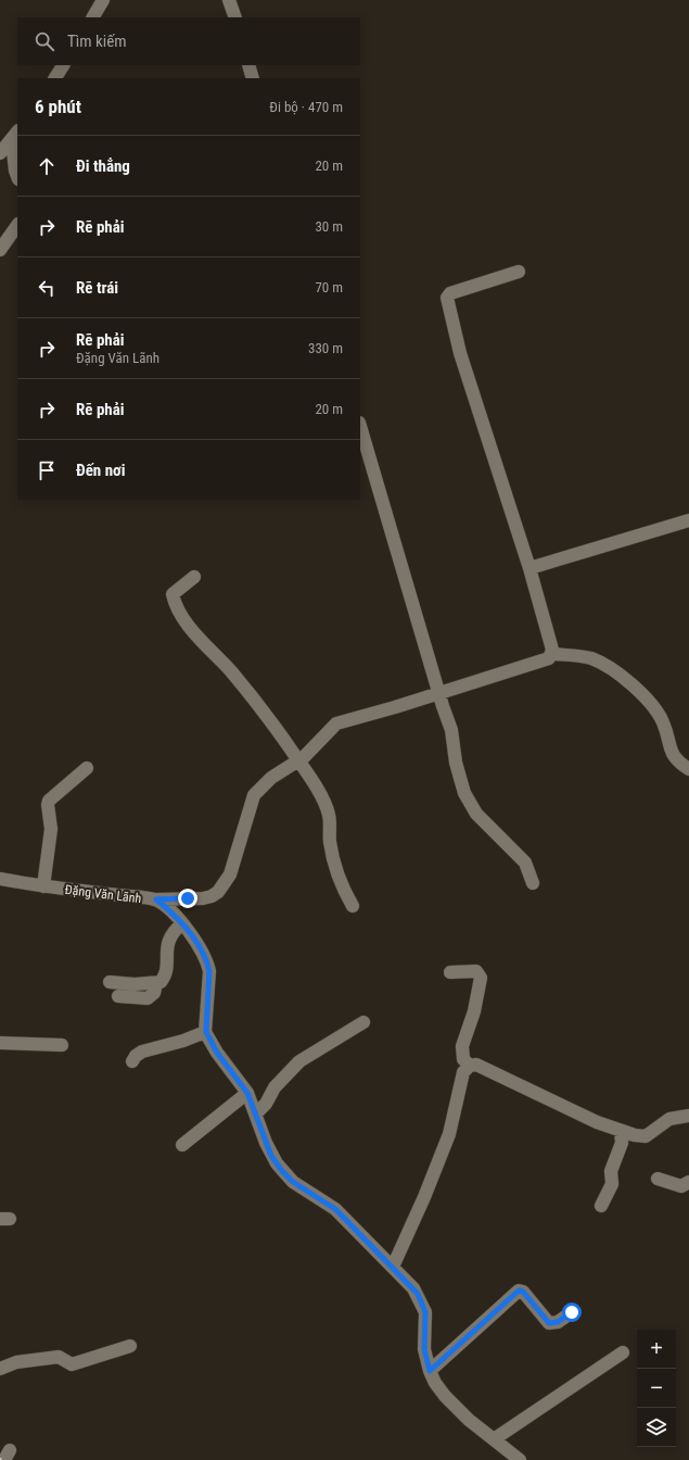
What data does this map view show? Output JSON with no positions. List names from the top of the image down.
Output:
{
  "streets": {
    "street": ["Đặng Văn Lãnh"]
  },
  "page": {
    "search": "Tìm kiếm",
    "heading": ["6 phút", "Đi bộ · 470 m"],
    "list": [
      ["Đi thẳng", "20 m"],
      ["Rẽ phải", "30 m"],
      ["Rẽ trái", "70 m"],
      ["Rẽ phải", "Đặng Văn Lãnh", "330 m"],
      ["Rẽ phải", "20 m"],
      "Đến nơi"
    ],
    "map_buttons": ["+", "−"]
  }
}
